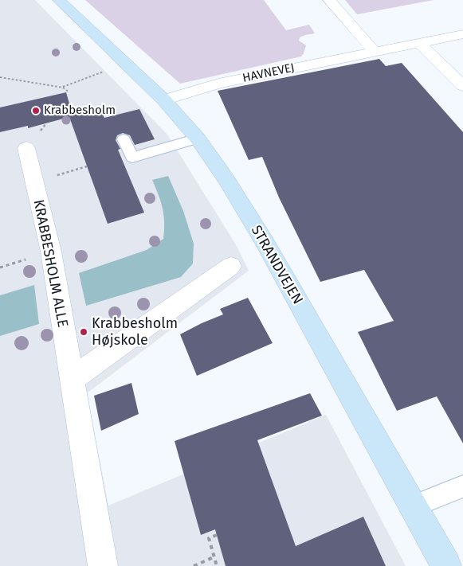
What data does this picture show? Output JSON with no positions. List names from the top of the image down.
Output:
{
  "streets": {
    "street": ["HAVNEVEJ", "KRABBESHOLM ALLE", "STRANDVEJEN"]
  },
  "crossings": [
    ["HAVNEVEJ", "STRANDVEJEN"]
  ],
  "places": ["Krabbesholm", "Krabbesholm Højskole"]
}
